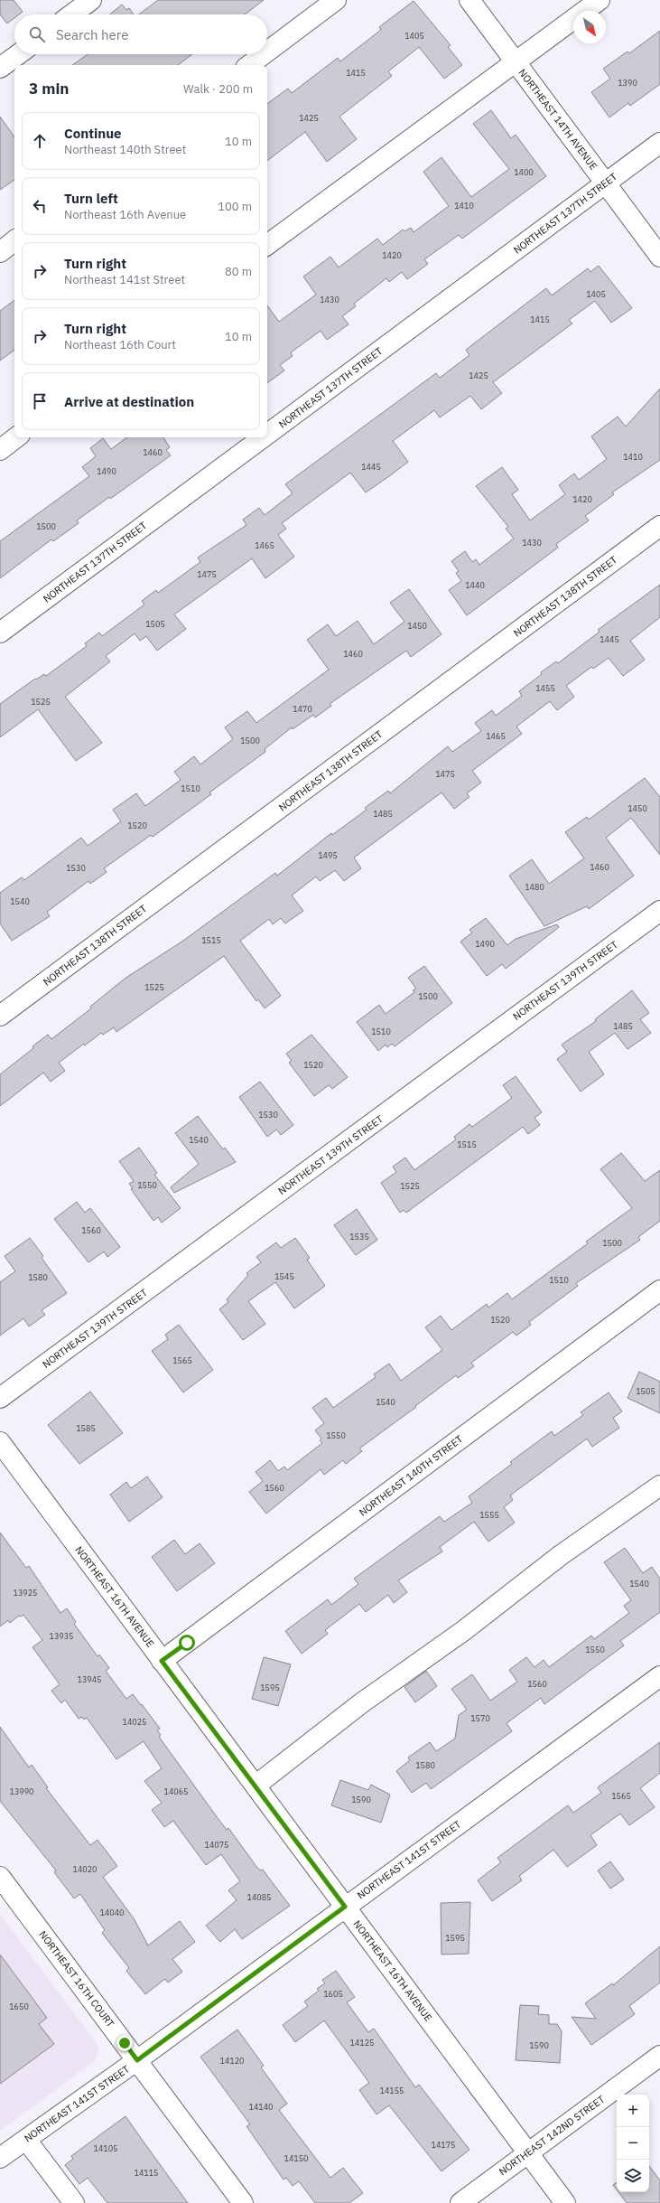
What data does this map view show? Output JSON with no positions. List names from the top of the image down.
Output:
{
  "streets": {
    "street": [
      "NORTHEAST 14TH AVENUE",
      "NORTHEAST 137TH STREET",
      "NORTHEAST 138TH STREET",
      "NORTHEAST 139TH STREET",
      "NORTHEAST 140TH STREET",
      "NORTHEAST 16TH AVENUE",
      "NORTHEAST 141ST STREET",
      "NORTHEAST 16TH COURT",
      "NORTHEAST 142ND STREET"
    ]
  },
  "crossings": [
    ["NORTHEAST 14TH AVENUE", "NORTHEAST 137TH STREET"],
    ["NORTHEAST 140TH STREET", "NORTHEAST 16TH AVENUE"],
    ["NORTHEAST 16TH AVENUE", "NORTHEAST 141ST STREET"],
    ["NORTHEAST 16TH AVENUE", "NORTHEAST 142ND STREET"],
    ["NORTHEAST 141ST STREET", "NORTHEAST 16TH COURT"]
  ],
  "house_numbers": [
    "1405",
    "1415",
    "1390",
    "1425",
    "1400",
    "1410",
    "1420",
    "1405",
    "1430",
    "1415",
    "1425",
    "1460",
    "1410",
    "1445",
    "1490",
    "1420",
    "1500",
    "1430",
    "1465",
    "1475",
    "1440",
    "1505",
    "1450",
    "1445",
    "1460",
    "1455",
    "1525",
    "1470",
    "1465",
    "1500",
    "1475",
    "1510",
    "1450",
    "1485",
    "1520",
    "1495",
    "1460",
    "1530",
    "1480",
    "1540",
    "1515",
    "1490",
    "1525",
    "1500",
    "1485",
    "1510",
    "1520",
    "1530",
    "1540",
    "1515",
    "1550",
    "1525",
    "1560",
    "1535",
    "1500",
    "1545",
    "1580",
    "1510",
    "1520",
    "1565",
    "1505",
    "1540",
    "1585",
    "1550",
    "1560",
    "1555",
    "1540",
    "13925",
    "13935",
    "1550",
    "13945",
    "1560",
    "1595",
    "1570",
    "14025",
    "1580",
    "13990",
    "14065",
    "1565",
    "1590",
    "14075",
    "14020",
    "14085",
    "14040",
    "1595",
    "1605",
    "1650",
    "14125",
    "1590",
    "14120",
    "14155",
    "14140",
    "14175",
    "14105",
    "14150",
    "14115"
  ],
  "north": "bottom right",
  "page": {
    "search": "Search here",
    "heading": ["3 min", "Walk · 200 m"],
    "list": [
      ["Continue", "Northeast 140th Street", "10 m"],
      ["Turn left", "Northeast 16th Avenue", "100 m"],
      ["Turn right", "Northeast 141st Street", "80 m"],
      ["Turn right", "Northeast 16th Court", "10 m"],
      "Arrive at destination"
    ],
    "map_buttons": ["+", "−"]
  }
}
